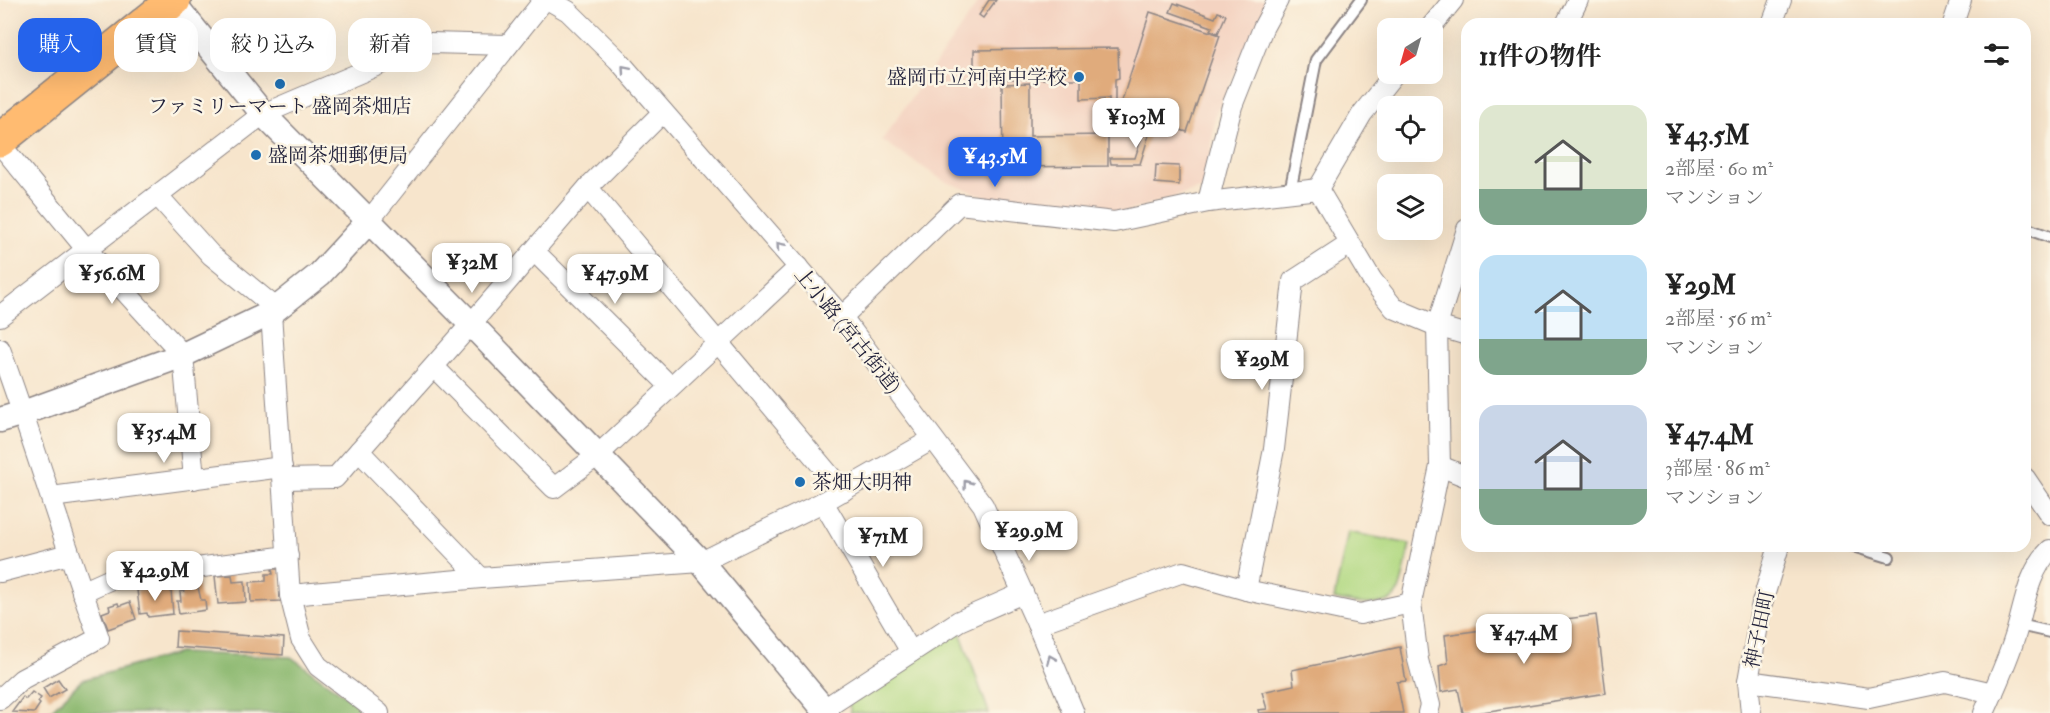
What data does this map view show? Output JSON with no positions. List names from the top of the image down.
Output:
{
  "streets": {
    "street": ["上小路 (宮古街道)", "神子田町"]
  },
  "places": [
    "盛岡市立河南中学校",
    "ファミリーマート 盛岡茶畑店",
    "盛岡茶畑郵便局",
    "茶畑大明神"
  ],
  "north": "bottom left",
  "page": {
    "chip": [
      "購入",
      "賃貸",
      "絞り込み",
      "新着"
    ],
    "heading": "11件の物件",
    "list": [
      {
        "name": "¥43.5M",
        "note": "2部屋 · 60 m² · マンション"
      },
      {
        "name": "¥29M",
        "note": "2部屋 · 56 m² · マンション"
      },
      {
        "name": "¥47.4M",
        "note": "3部屋 · 86 m² · マンション"
      }
    ],
    "price": [
      "¥103M",
      "¥43.5M",
      "¥32M",
      "¥56.6M",
      "¥47.9M",
      "¥29M",
      "¥35.4M",
      "¥29.9M",
      "¥71M",
      "¥42.9M",
      "¥47.4M"
    ]
  }
}
